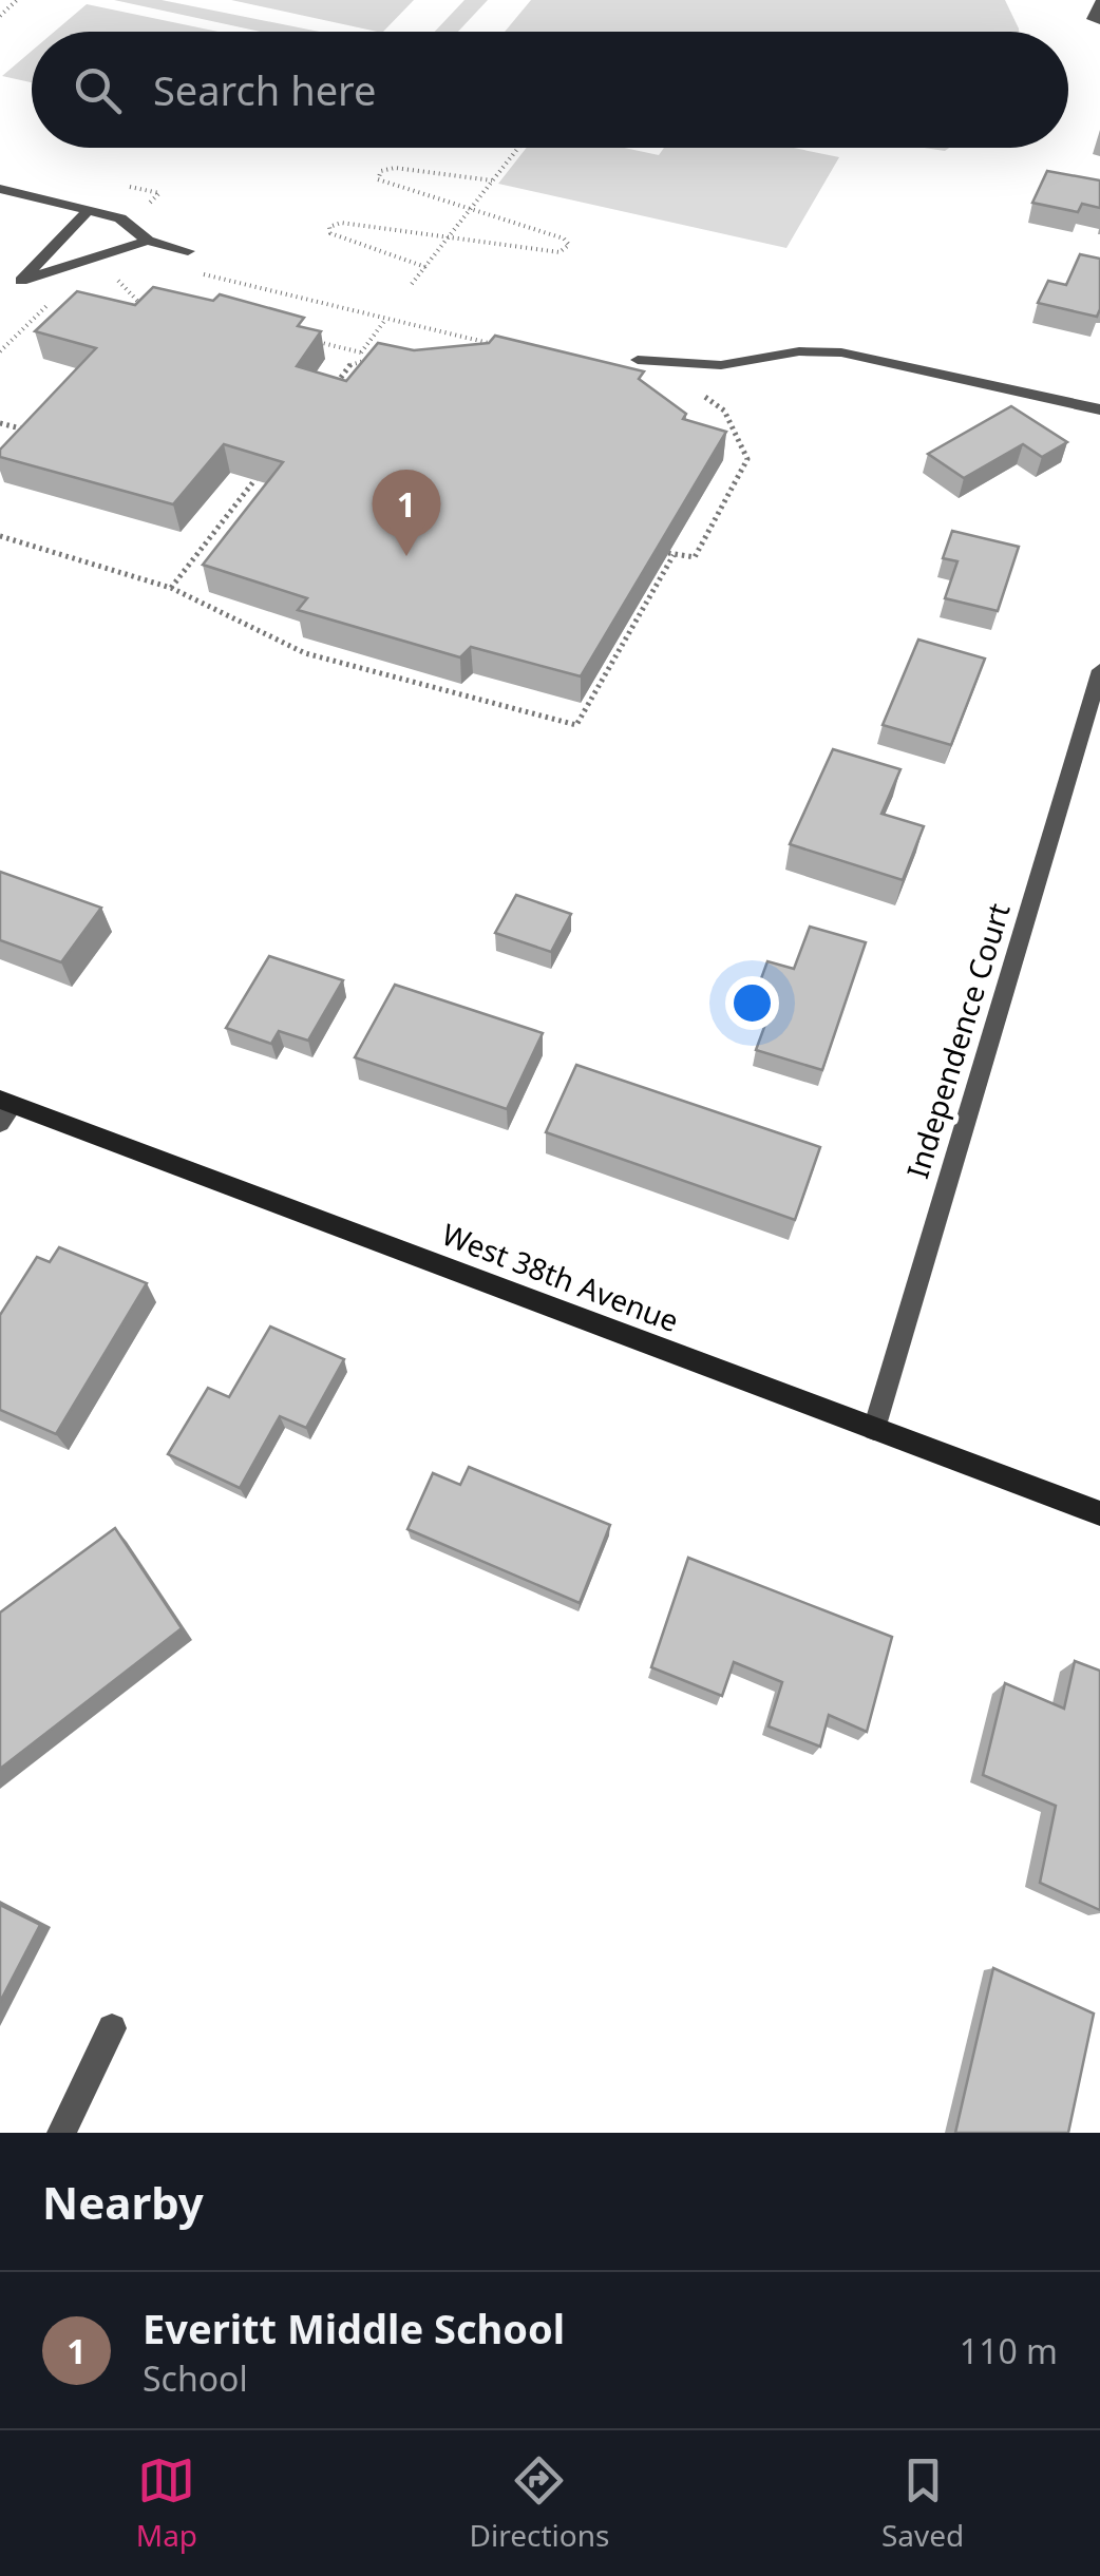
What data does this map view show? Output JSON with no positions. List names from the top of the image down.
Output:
{
  "streets": {
    "main road": ["West 38th Avenue"],
    "street": ["Independence Court"]
  },
  "crossings": [
    ["Independence Court", "West 38th Avenue"]
  ],
  "page": {
    "search": "Search here",
    "pins": "1",
    "heading": "Nearby",
    "list": [
      {
        "mark": "1",
        "name": "Everitt Middle School",
        "note": "School",
        "value": "110 m"
      }
    ],
    "nav": ["Map", "Directions", "Saved"]
  }
}
